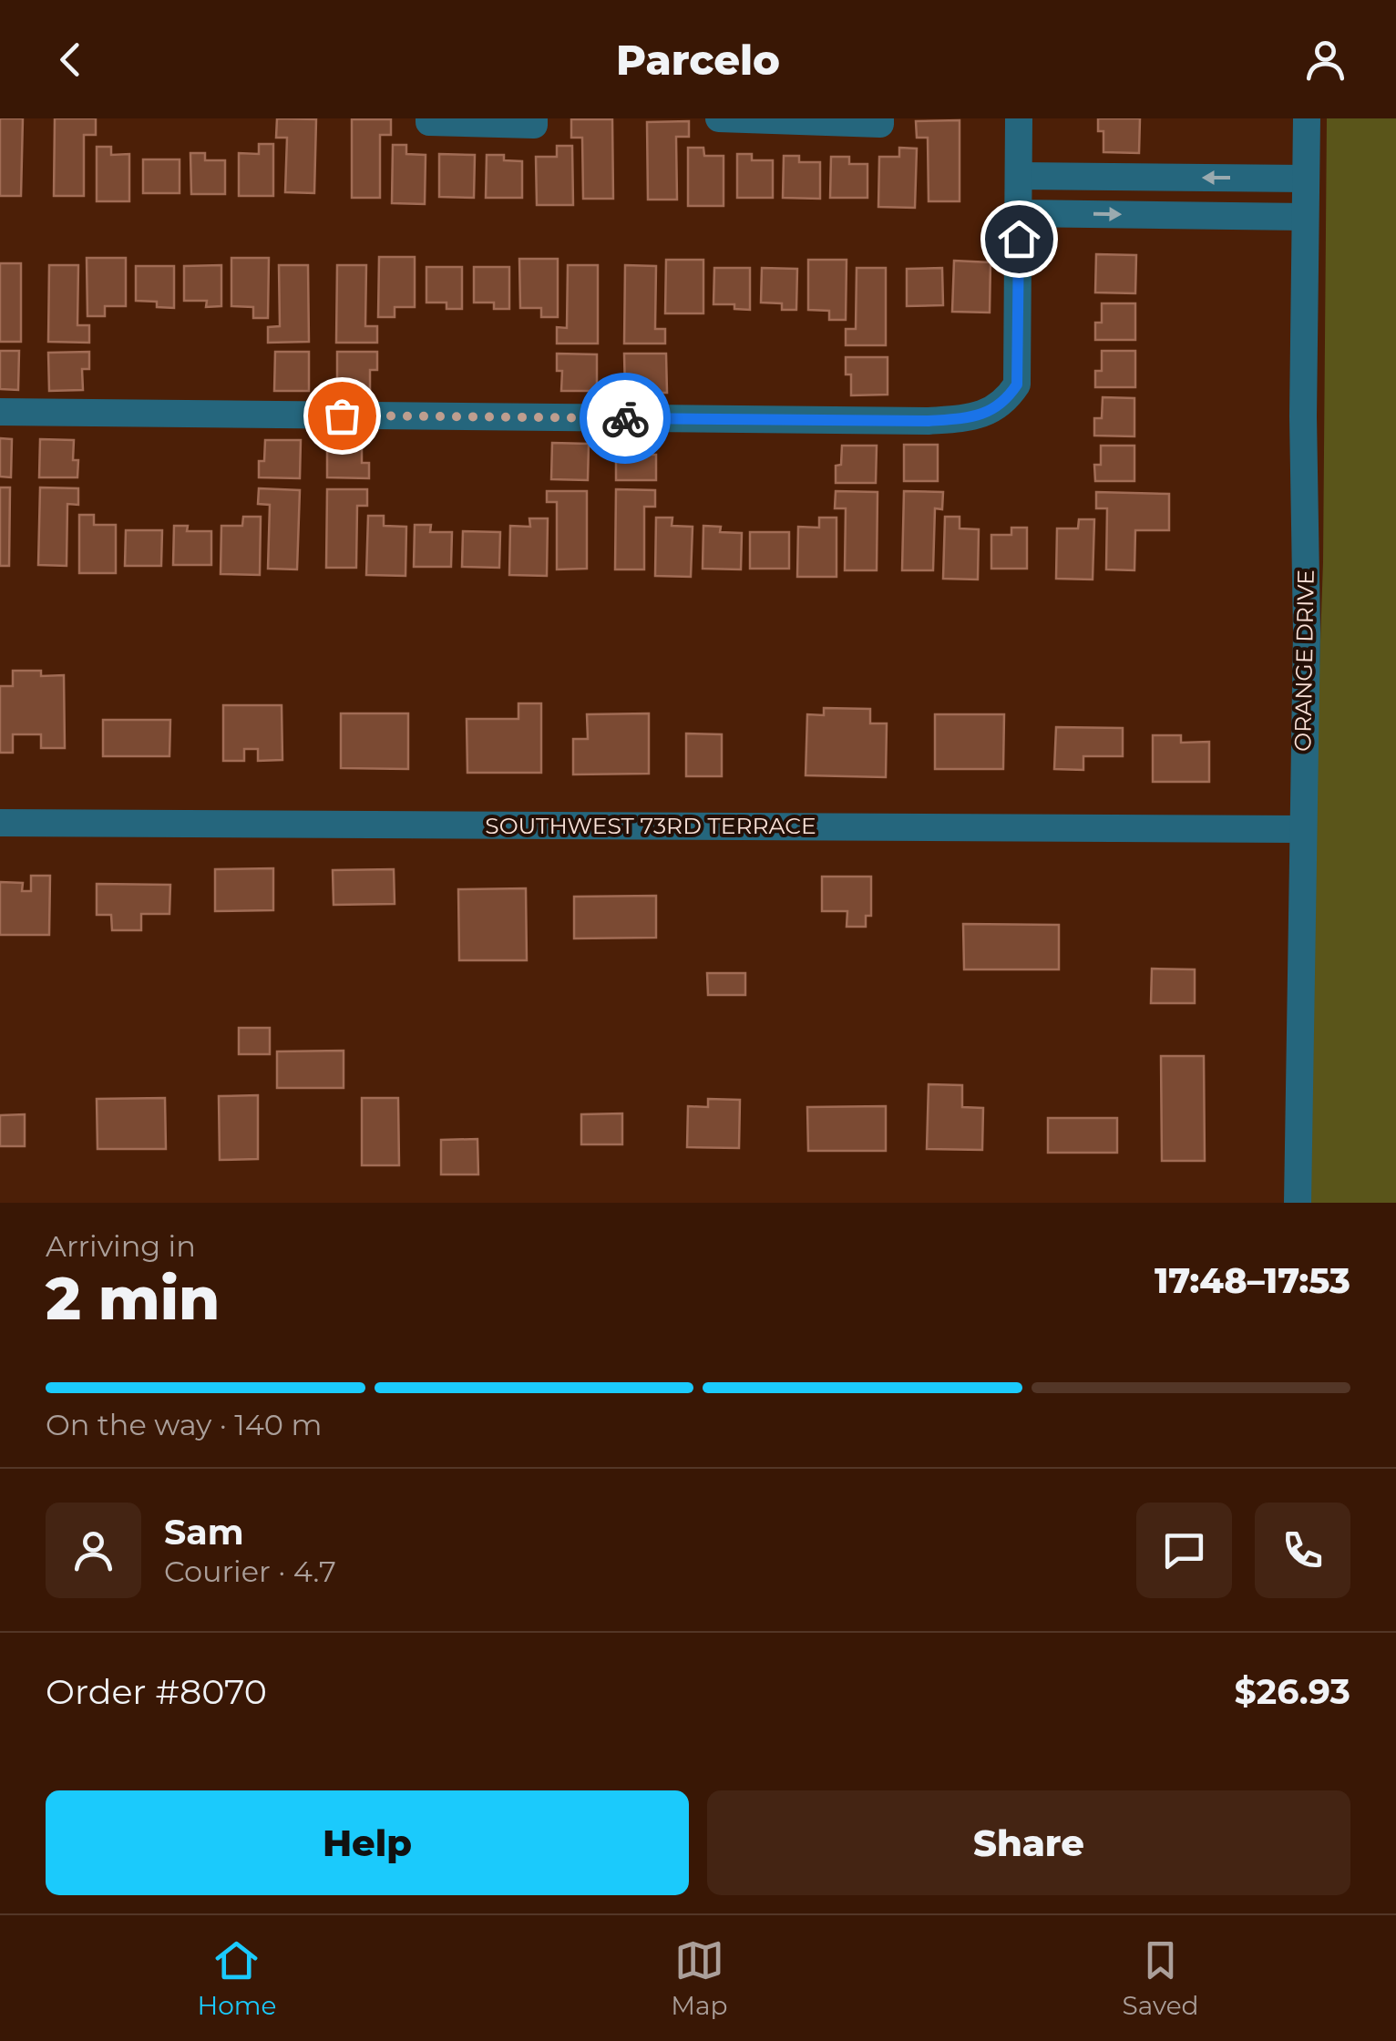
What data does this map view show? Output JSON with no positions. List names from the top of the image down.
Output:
{
  "streets": {
    "street": ["ORANGE DRIVE", "SOUTHWEST 73RD TERRACE"]
  },
  "crossings": [
    ["ORANGE DRIVE", "SOUTHWEST 73RD TERRACE"]
  ],
  "page": {
    "header": "Parcelo",
    "heading": ["2 min", "Arriving in", "17:48–17:53"],
    "panel": [
      "Sam",
      "Courier · 4.7",
      "Order #8070",
      "$26.93"
    ],
    "bar": "On the way · 140 m",
    "buttons": ["Help", "Share"],
    "tabs": ["Home", "Map", "Saved"]
  }
}
